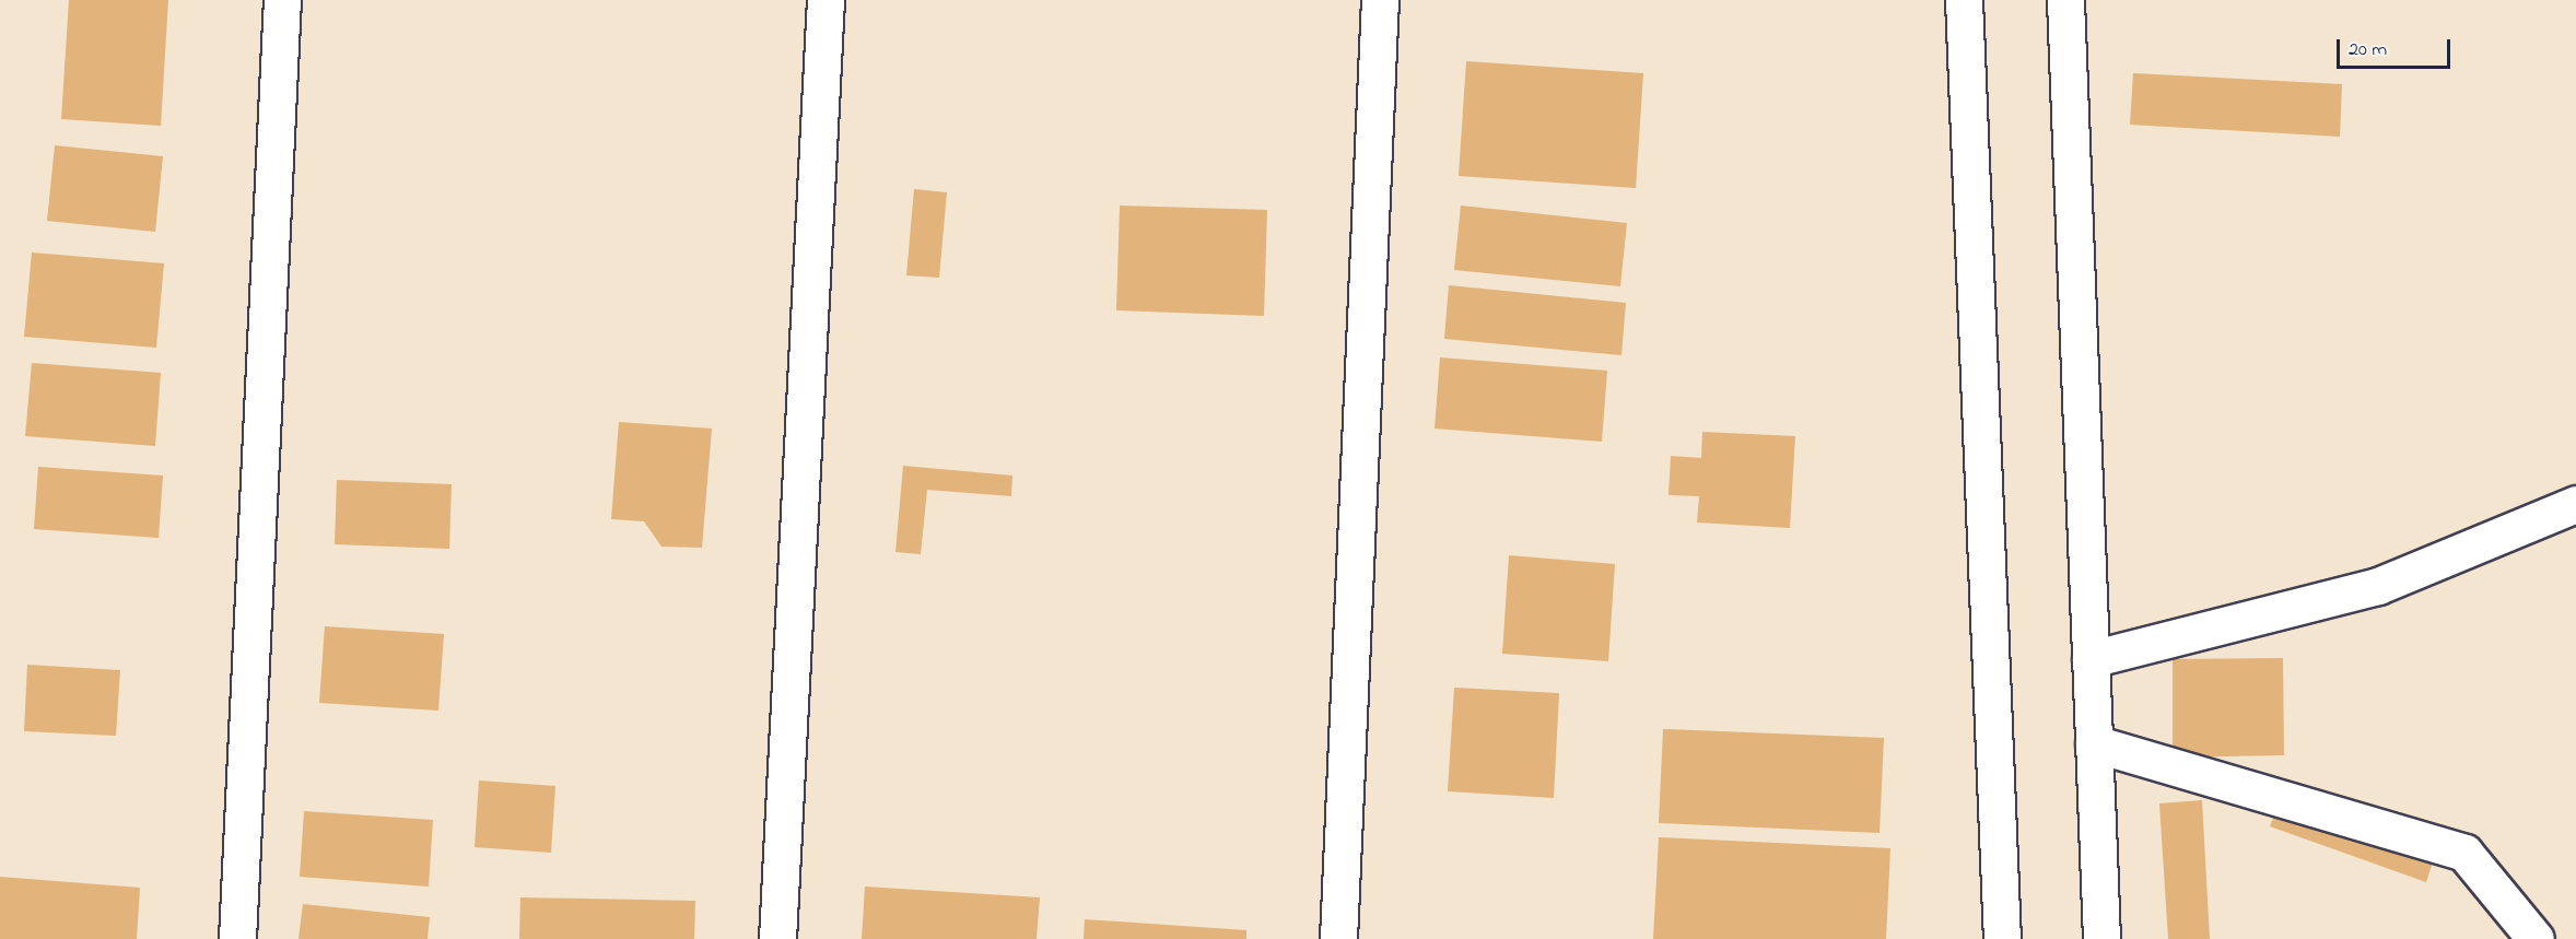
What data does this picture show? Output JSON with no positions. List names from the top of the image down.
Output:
{
  "scale_bar": "20 m"
}
